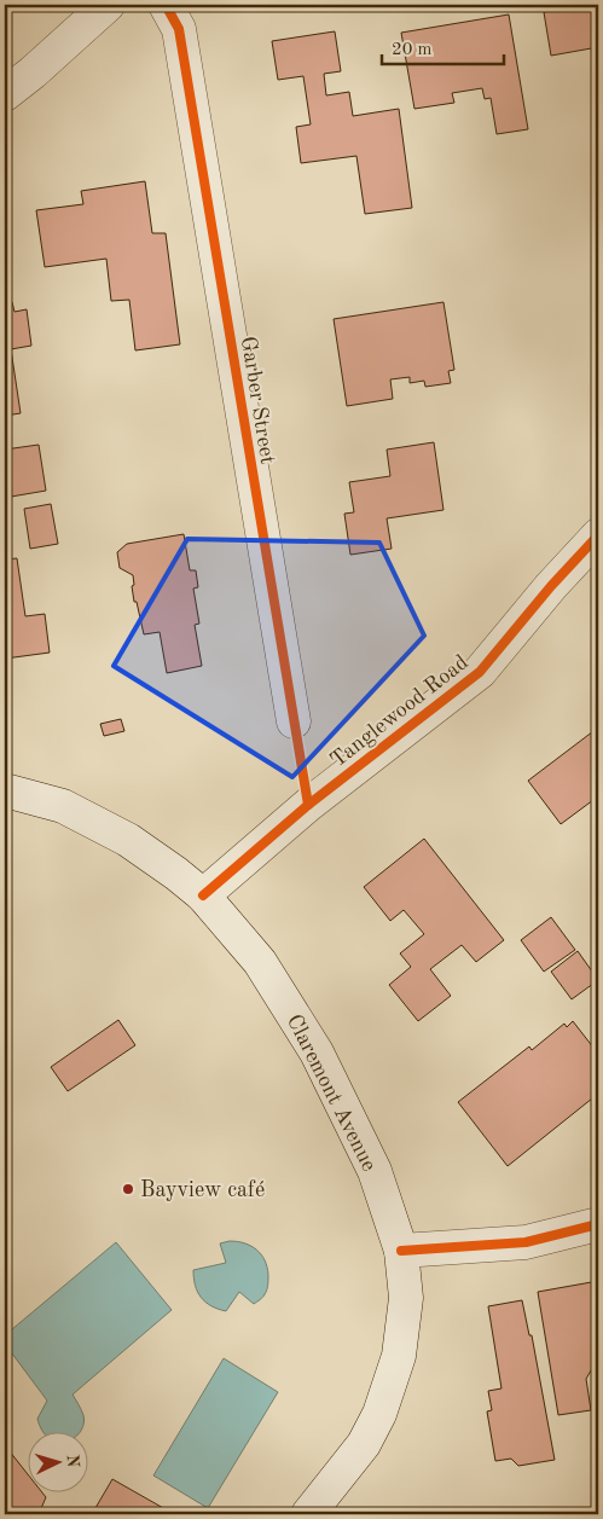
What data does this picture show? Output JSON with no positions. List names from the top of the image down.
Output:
{
  "streets": {
    "street": ["Garber Street", "Tanglewood Road", "Claremont Avenue"]
  },
  "crossings": [
    ["Tanglewood Road", "Claremont Avenue"]
  ],
  "places": ["Bayview café"],
  "scale_bar": "20 m",
  "north": "right"
}
